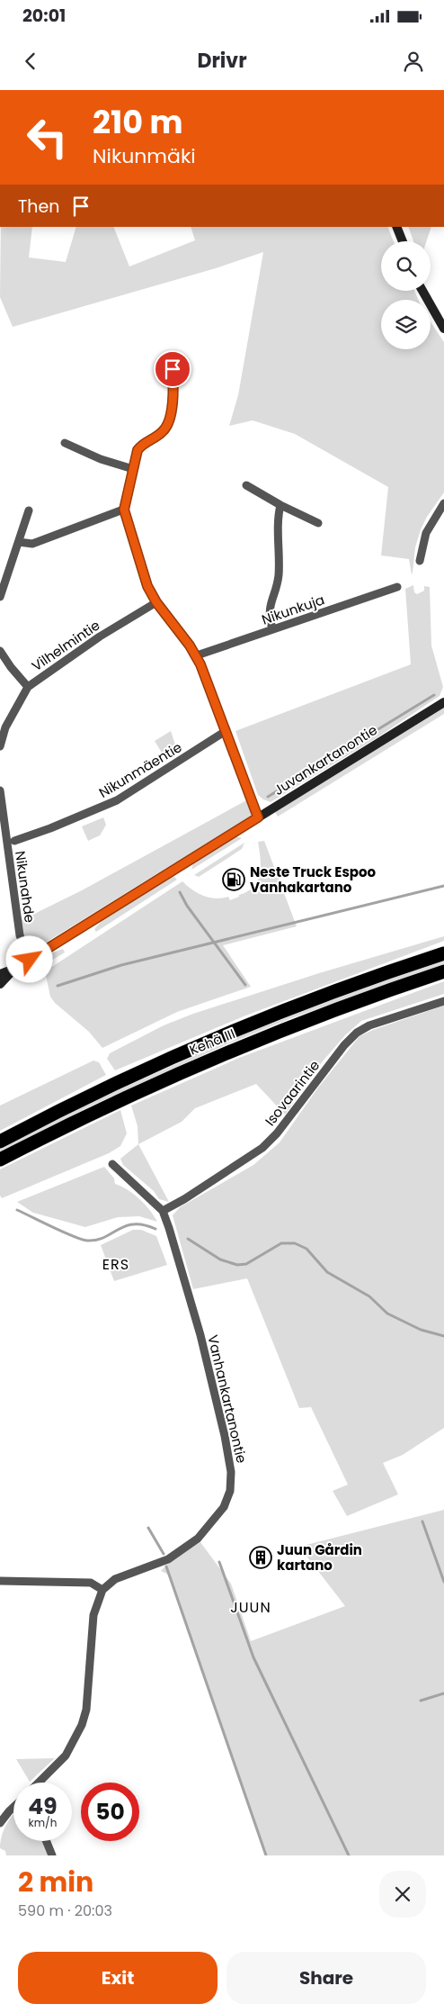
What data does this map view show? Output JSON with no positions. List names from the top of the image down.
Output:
{
  "streets": {
    "highway": ["Kehä III"],
    "main road": ["Juvankartanontie"],
    "street": [
      "Nikunkuja",
      "Vilhelmintie",
      "Nikunmäentie",
      "Nikunahde",
      "Isovaarintie",
      "Vanhankartanontie"
    ]
  },
  "crossings": [
    ["Juvankartanontie", "Nikunahde"],
    ["Nikunmäentie", "Nikunahde"],
    ["Isovaarintie", "Vanhankartanontie"]
  ],
  "districts": ["ERS", "JUUN"],
  "places": {
    "fuel station": ["Neste Truck Espoo Vanhakartano"],
    "building": ["Juun Gårdin kartano"]
  },
  "page": {
    "status": "20:01",
    "header": "Drivr",
    "turn": ["210 m", "Nikunmäki"],
    "then": "Then",
    "speed": "49 km/h",
    "limit": "50",
    "heading": ["2 min", "590 m · 20:03"],
    "buttons": ["Exit", "Share"]
  }
}
